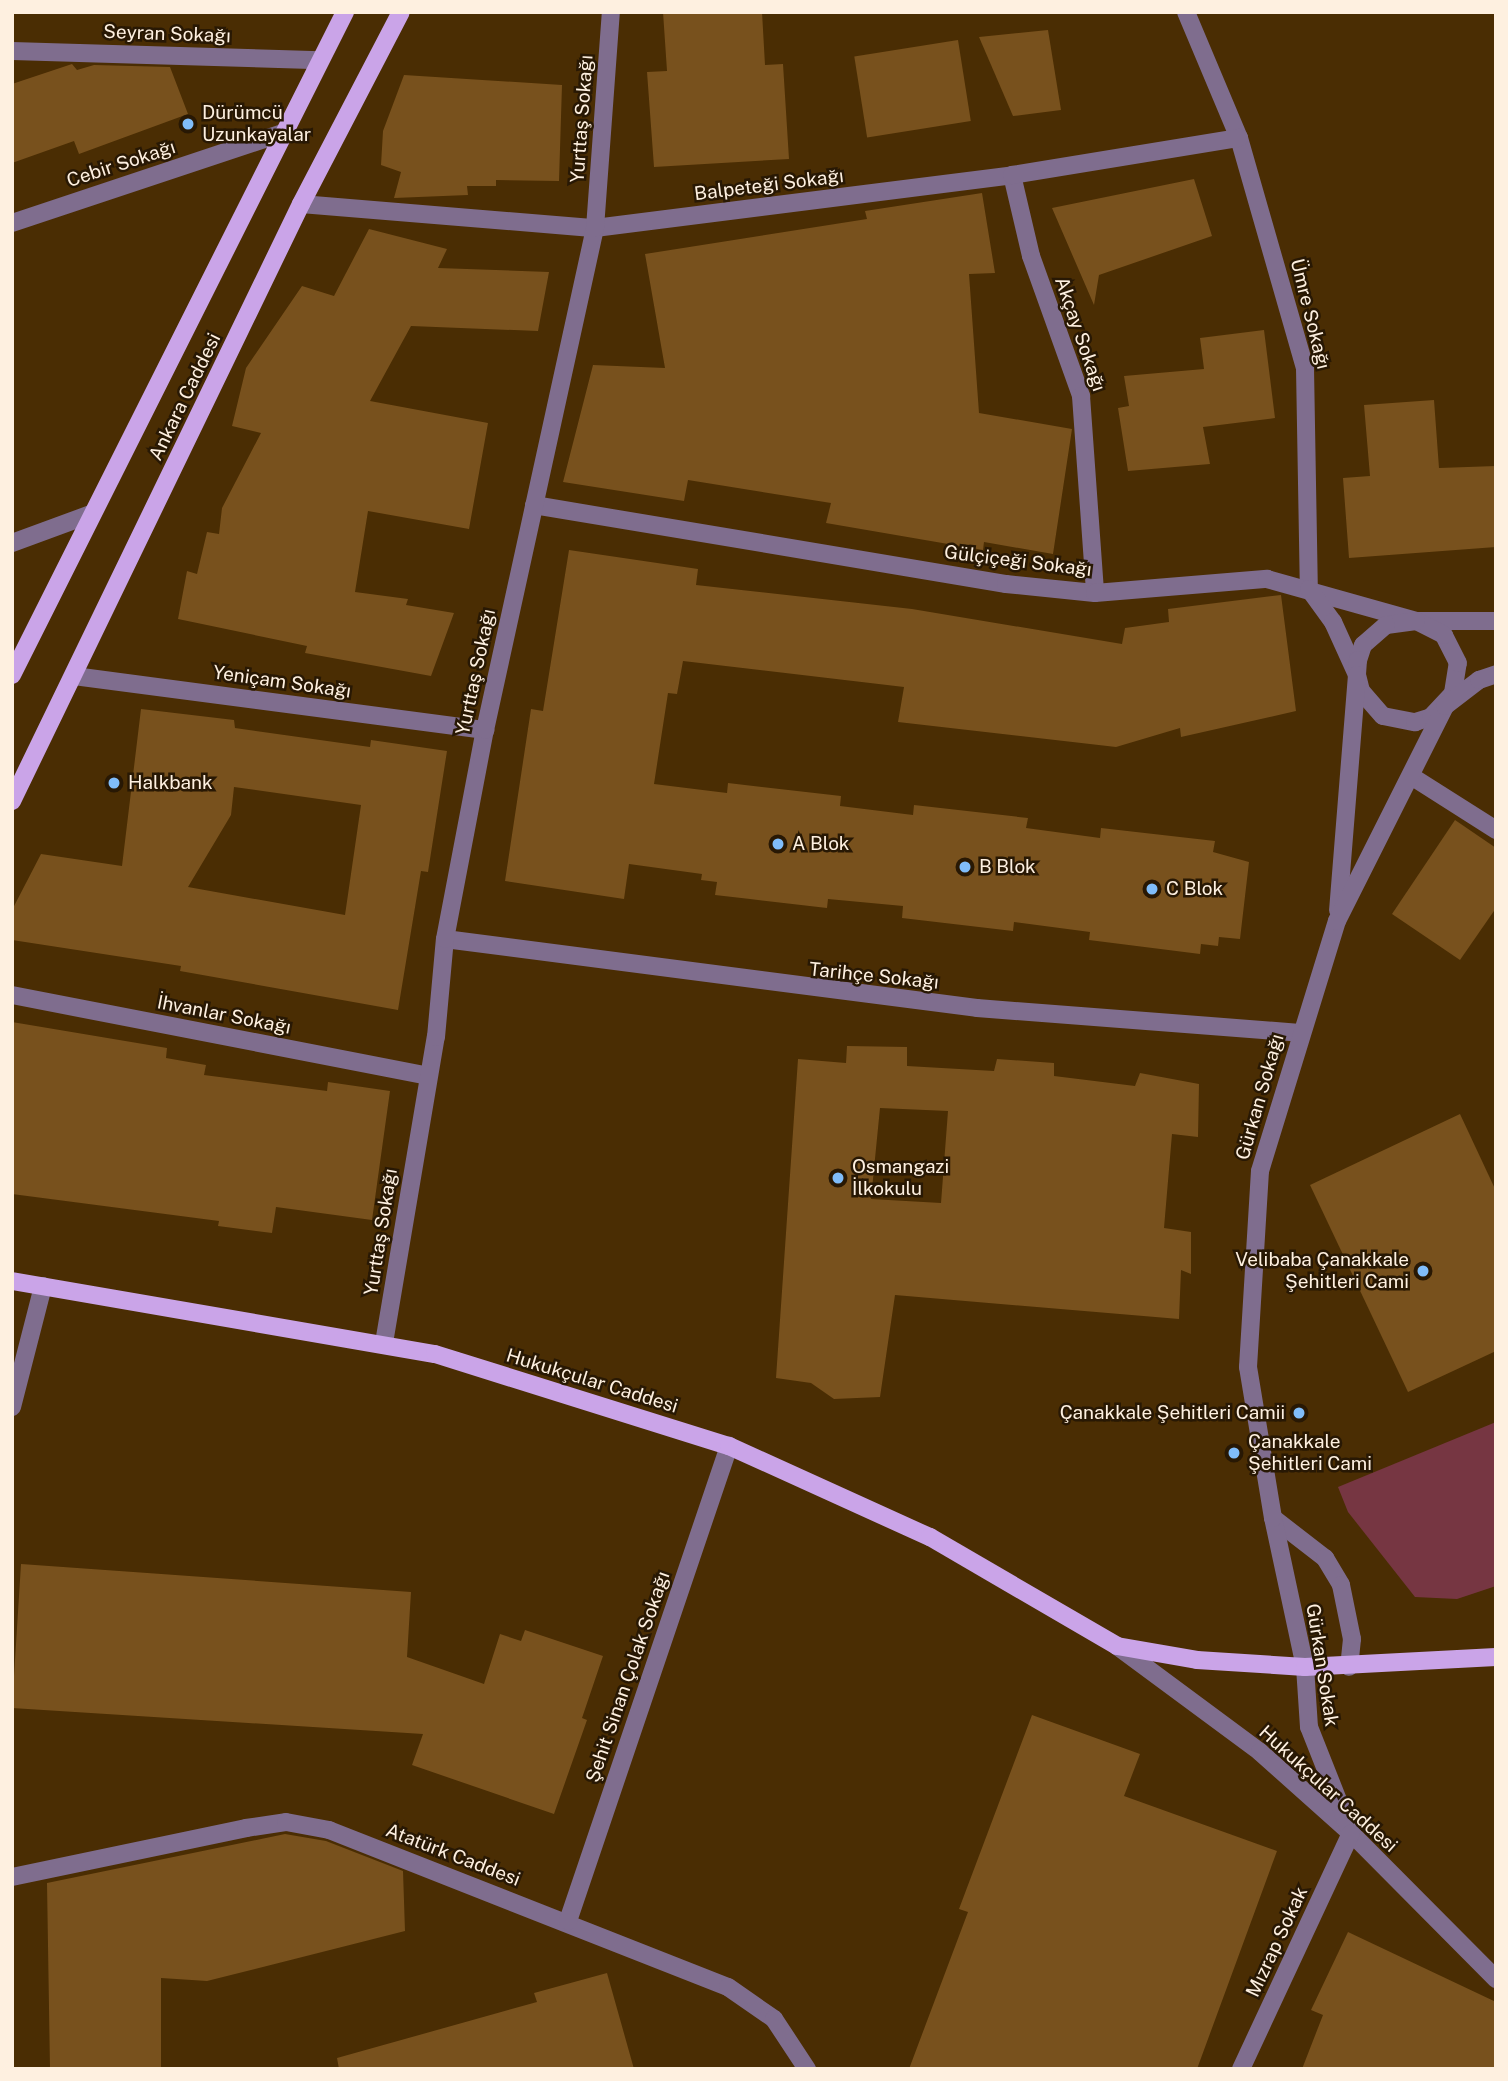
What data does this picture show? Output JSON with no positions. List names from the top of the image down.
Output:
{
  "streets": {
    "main road": ["Ankara Caddesi", "Hukukçular Caddesi"],
    "street": [
      "Seyran Sokağı",
      "Yurttaş Sokağı",
      "Cebir Sokağı",
      "Balpeteği Sokağı",
      "Ümre Sokağı",
      "Akçay Sokağı",
      "Gülçiçeği Sokağı",
      "Yeniçam Sokağı",
      "Tarihçe Sokağı",
      "İhvanlar Sokağı",
      "Gürkan Sokağı",
      "Gürkan Sokak",
      "Şehit Sinan Çolak Sokağı",
      "Atatürk Caddesi",
      "Mızrap Sokak"
    ]
  },
  "crossings": [
    ["Seyran Sokağı", "Ankara Caddesi"],
    ["Yurttaş Sokağı", "Balpeteği Sokağı"],
    ["Yurttaş Sokağı", "Gülçiçeği Sokağı"],
    ["Yurttaş Sokağı", "Yeniçam Sokağı"],
    ["Yurttaş Sokağı", "Tarihçe Sokağı"],
    ["Yurttaş Sokağı", "İhvanlar Sokağı"],
    ["Yurttaş Sokağı", "Hukukçular Caddesi"],
    ["Cebir Sokağı", "Ankara Caddesi"],
    ["Balpeteği Sokağı", "Ümre Sokağı"],
    ["Balpeteği Sokağı", "Akçay Sokağı"],
    ["Balpeteği Sokağı", "Ankara Caddesi"],
    ["Ümre Sokağı", "Gülçiçeği Sokağı"],
    ["Akçay Sokağı", "Gülçiçeği Sokağı"],
    ["Ankara Caddesi", "Yeniçam Sokağı"],
    ["Gülçiçeği Sokağı", "Gürkan Sokağı"],
    ["Tarihçe Sokağı", "Gürkan Sokağı"],
    ["Gürkan Sokağı", "Gürkan Sokak"],
    ["Hukukçular Caddesi", "Gürkan Sokak"],
    ["Hukukçular Caddesi", "Şehit Sinan Çolak Sokağı"],
    ["Hukukçular Caddesi", "Mızrap Sokak"],
    ["Gürkan Sokak", "Mızrap Sokak"],
    ["Şehit Sinan Çolak Sokağı", "Atatürk Caddesi"]
  ],
  "places": [
    "Dürümcü Uzunkayalar",
    "Halkbank",
    "A Blok",
    "B Blok",
    "C Blok",
    "Osmangazi İlkokulu",
    "Velibaba Çanakkale Şehitleri Cami",
    "Çanakkale Şehi̇tleri̇ Cami̇i̇",
    "Çanakkale Şehitleri Cami"
  ]
}
